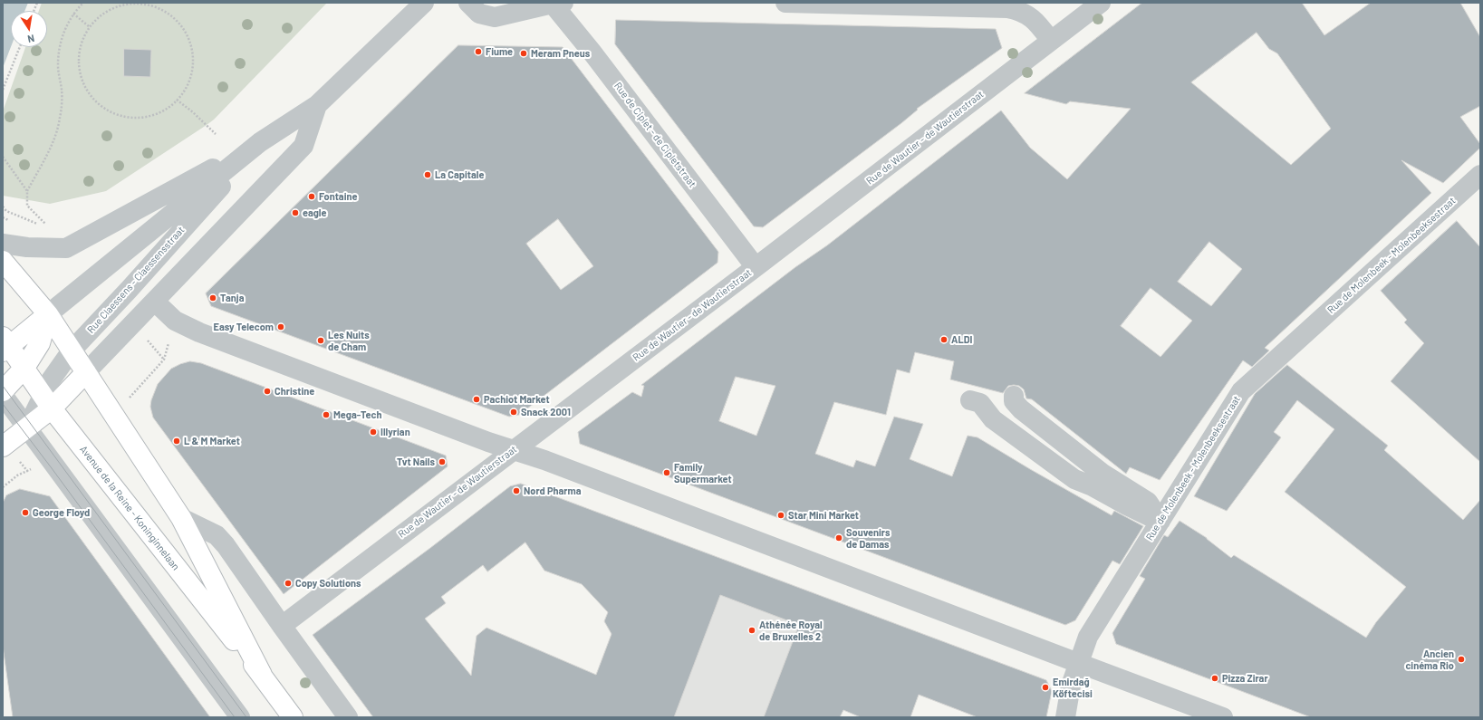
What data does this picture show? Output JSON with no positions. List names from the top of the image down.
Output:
{
  "streets": {
    "main road": ["Avenue de la Reine - Koninginnelaan"],
    "street": [
      "Rue de Ciplet - de Cipletstraat",
      "Rue de Wautier - de Wautierstraat",
      "Rue de Molenbeek - Molenbeeksestraat",
      "Rue Claessens - Claessensstraat"
    ]
  },
  "crossings": [
    ["Rue de Ciplet - de Cipletstraat", "Rue de Wautier - de Wautierstraat"],
    ["Rue Claessens - Claessensstraat", "Avenue de la Reine - Koninginnelaan"]
  ],
  "places": [
    "Fiume",
    "Meram Pneus",
    "La Capitale",
    "Fontaine",
    "eagle",
    "Tanja",
    "Easy Telecom",
    "ALDI",
    "Les Nuits de Cham",
    "Christine",
    "Pachiot Market",
    "Snack 2001",
    "Mega-Tech",
    "Illyrian",
    "L & M Market",
    "Tvt Nails",
    "Family Supermarket",
    "Nord Pharma",
    "George Floyd",
    "Star Mini Market",
    "Souvenirs de Damas",
    "Copy Solutions",
    "Athénée Royal de Bruxelles 2",
    "Ancien cinéma Rio",
    "Pizza Zirar",
    "Emirdağ Köftecisi"
  ],
  "north": "bottom"
}
